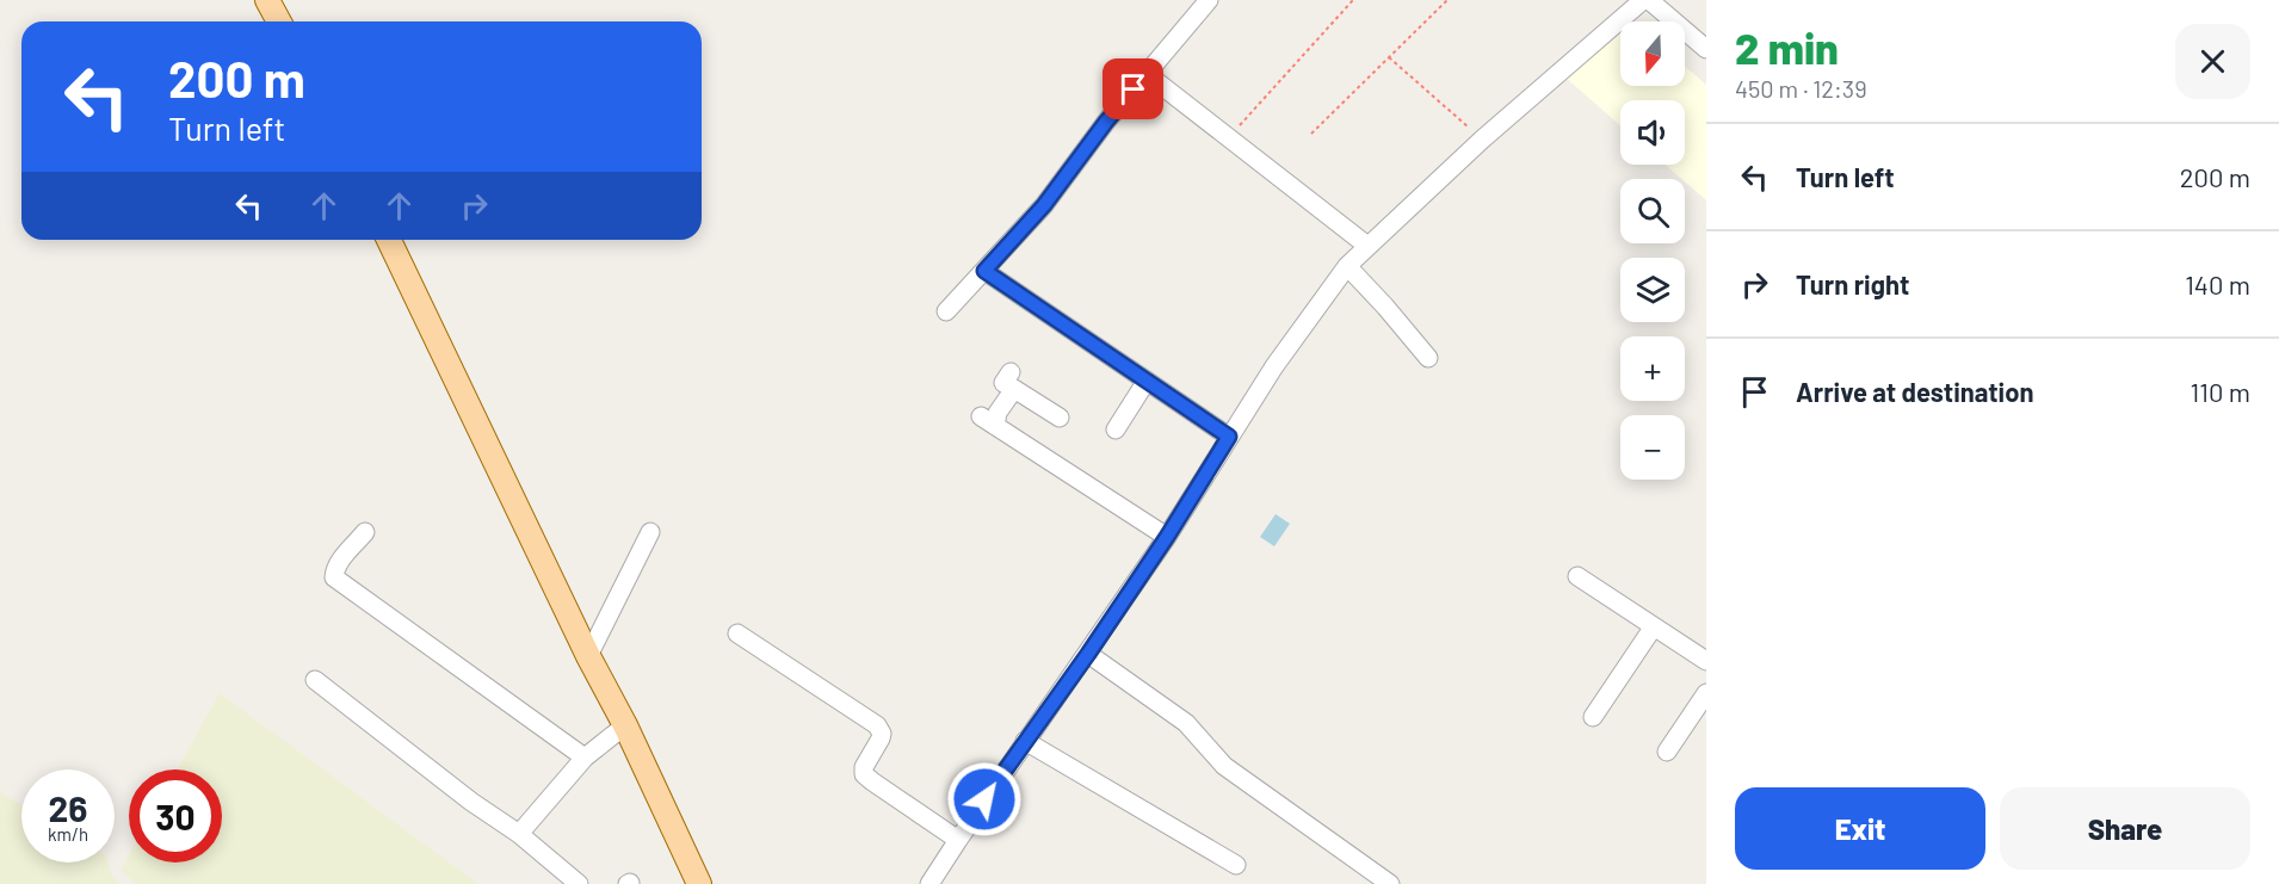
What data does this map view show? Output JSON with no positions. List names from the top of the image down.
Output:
{
  "north": "bottom",
  "page": {
    "heading": ["2 min", "450 m · 12:39"],
    "map_buttons": ["+", "−"],
    "turn": ["200 m", "Turn left"],
    "list": [
      {
        "name": "Turn left",
        "value": "200 m"
      },
      {
        "name": "Turn right",
        "value": "140 m"
      },
      {
        "name": "Arrive at destination",
        "value": "110 m"
      }
    ],
    "speed": "26 km/h",
    "limit": "30",
    "buttons": ["Exit", "Share"]
  }
}
